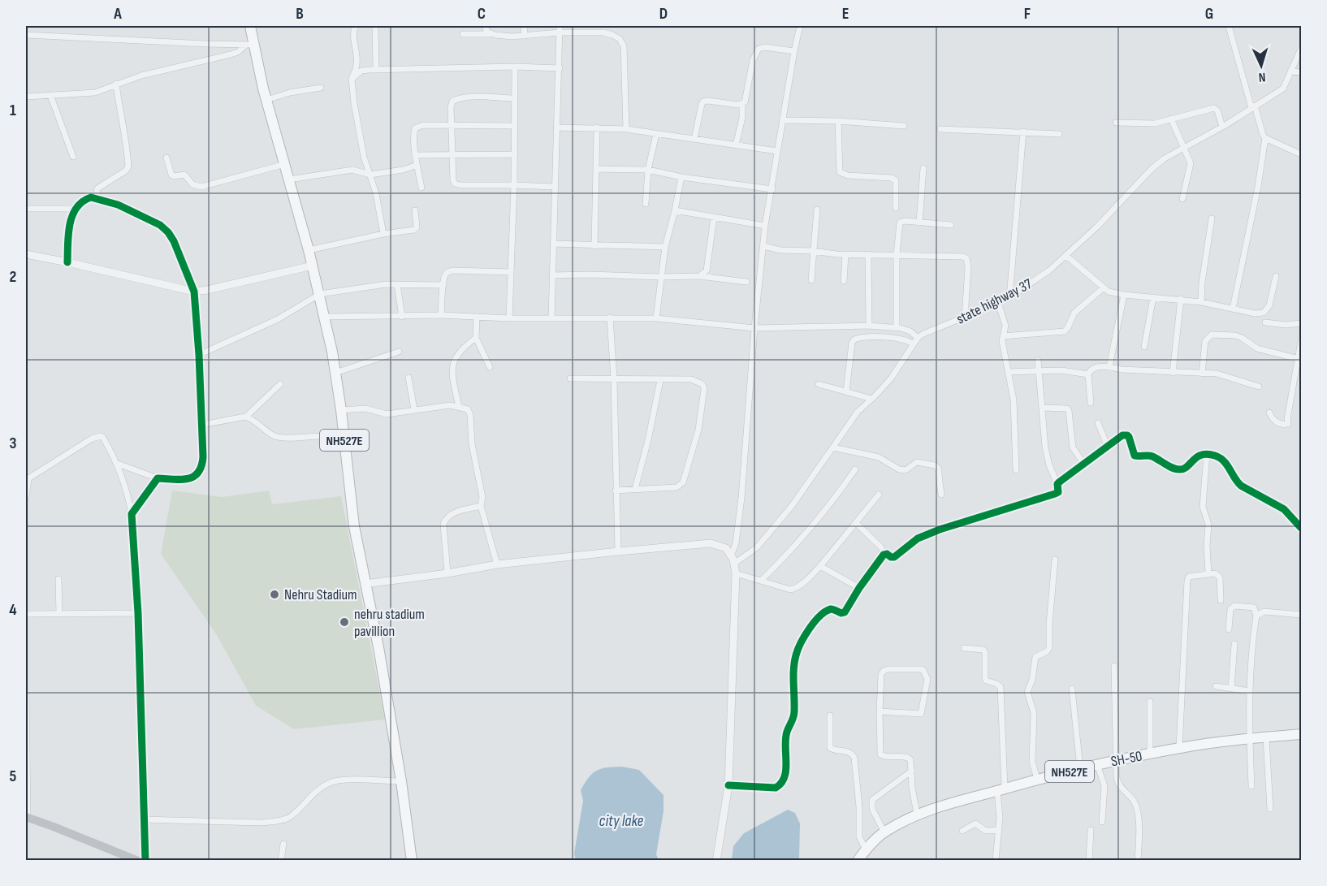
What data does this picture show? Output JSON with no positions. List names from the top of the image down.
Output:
{
  "streets": {
    "highway": ["NH527E", "SH-50"],
    "street": ["state highway 37"]
  },
  "water": ["city lake"],
  "places": ["Nehru Stadium", "nehru stadium pavillion"],
  "north": "bottom",
  "grid": {
    "columns": [
      "A",
      "B",
      "C",
      "D",
      "E",
      "F",
      "G"
    ],
    "rows": [
      "1",
      "2",
      "3",
      "4",
      "5"
    ]
  }
}
